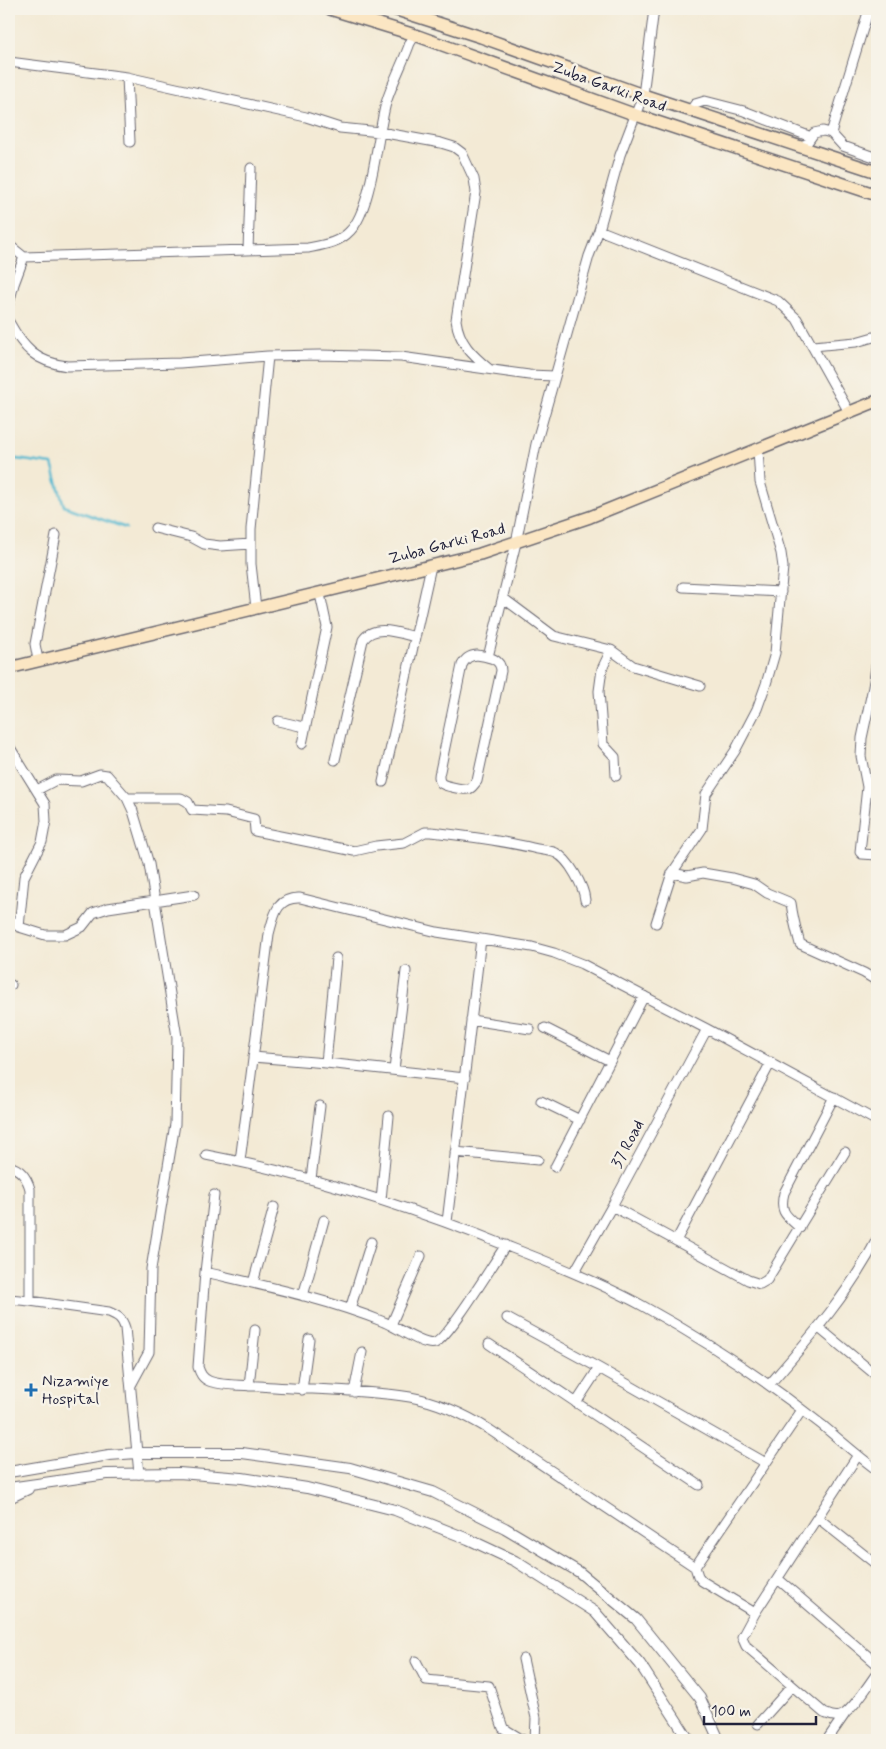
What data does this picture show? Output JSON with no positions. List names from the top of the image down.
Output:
{
  "streets": {
    "main road": ["Zuba Garki Road"],
    "street": ["37 Road"]
  },
  "places": {
    "health": ["Nizamiye Hospital"]
  },
  "scale_bar": "100 m"
}
